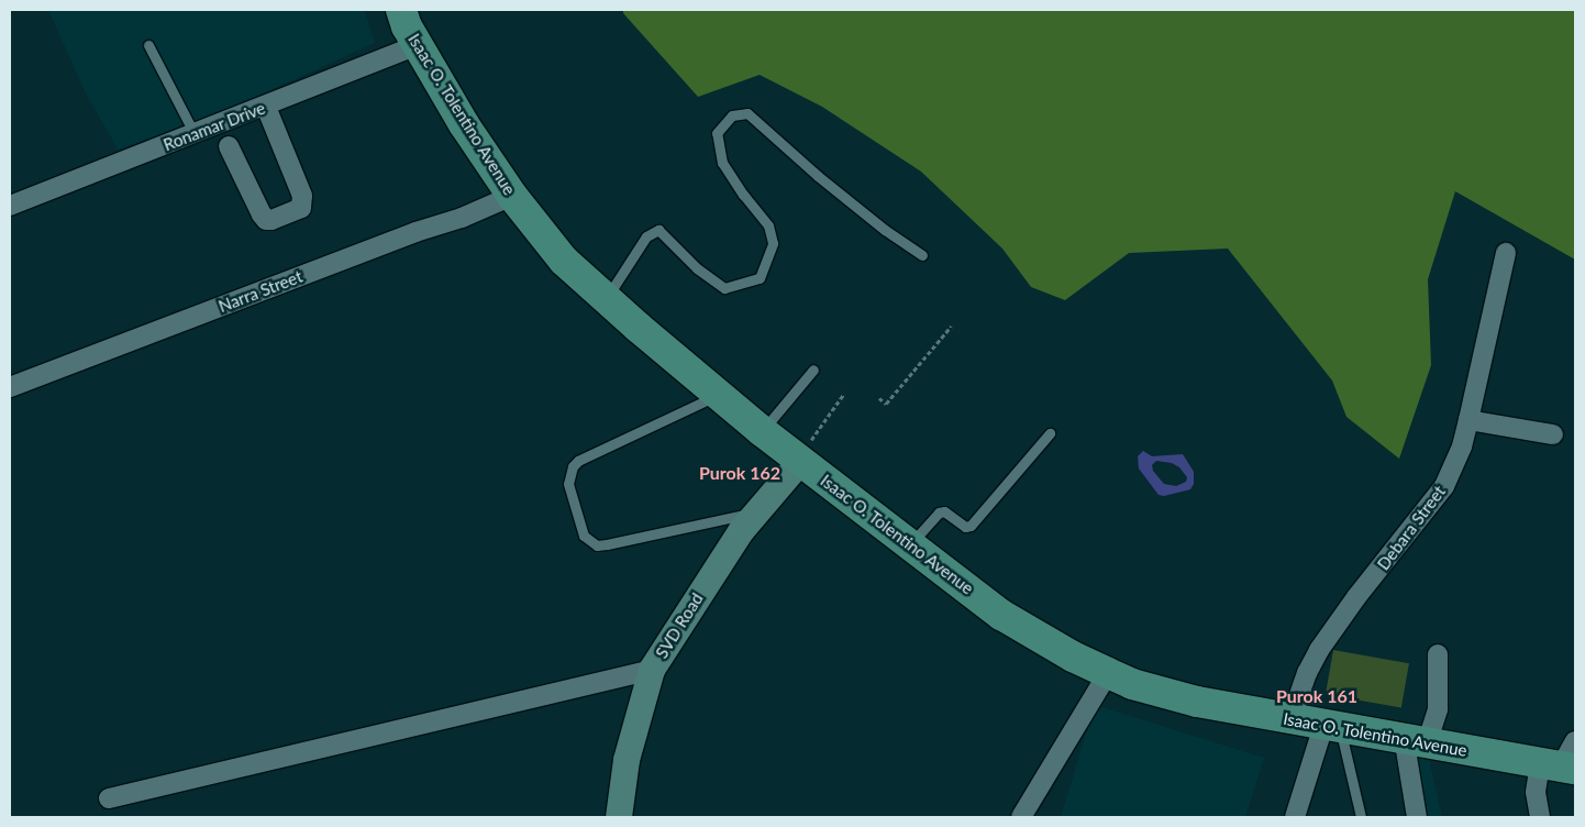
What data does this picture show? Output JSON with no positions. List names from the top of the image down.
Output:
{
  "streets": {
    "main road": ["Isaac O. Tolentino Avenue", "SVD Road"],
    "street": ["Ronamar Drive", "Narra Street", "Debara Street"]
  },
  "crossings": [
    ["Isaac O. Tolentino Avenue", "Ronamar Drive"],
    ["Isaac O. Tolentino Avenue", "Narra Street"],
    ["Isaac O. Tolentino Avenue", "Debara Street"],
    ["Isaac O. Tolentino Avenue", "SVD Road"]
  ],
  "districts": ["Purok 162", "Purok 161"]
}
